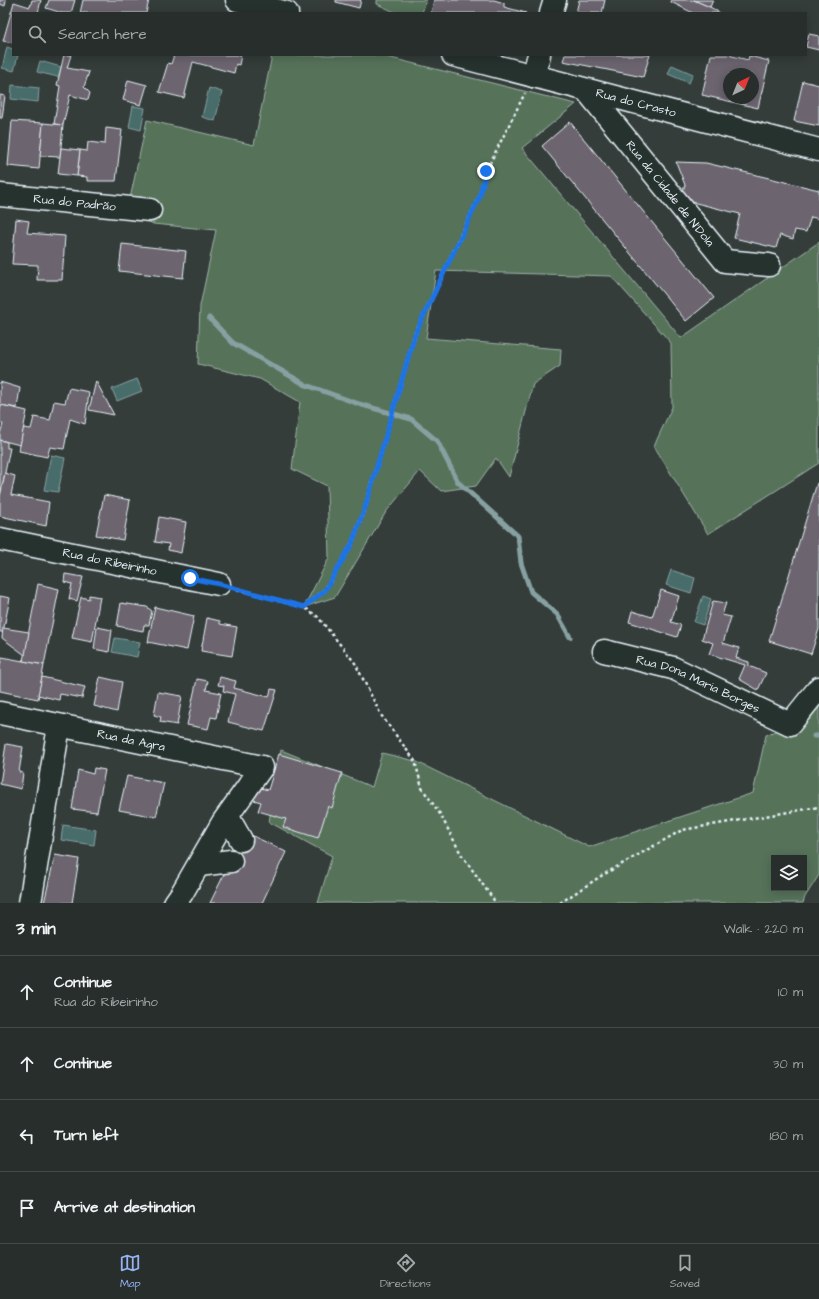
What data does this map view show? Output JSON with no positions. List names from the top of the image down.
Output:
{
  "streets": {
    "street": [
      "Rua do Crasto",
      "Rua da Cidade de N'Dola",
      "Rua do Padrão",
      "Rua do Ribeirinho",
      "Rua Dona Maria Borges",
      "Rua da Agra"
    ]
  },
  "crossings": [
    ["Rua do Crasto", "Rua da Cidade de N'Dola"]
  ],
  "north": "top right",
  "page": {
    "search": "Search here",
    "heading": ["3 min", "Walk · 220 m"],
    "list": [
      ["Continue", "Rua do Ribeirinho", "10 m"],
      ["Continue", "30 m"],
      ["Turn left", "180 m"],
      "Arrive at destination"
    ],
    "nav": ["Map", "Directions", "Saved"]
  }
}
